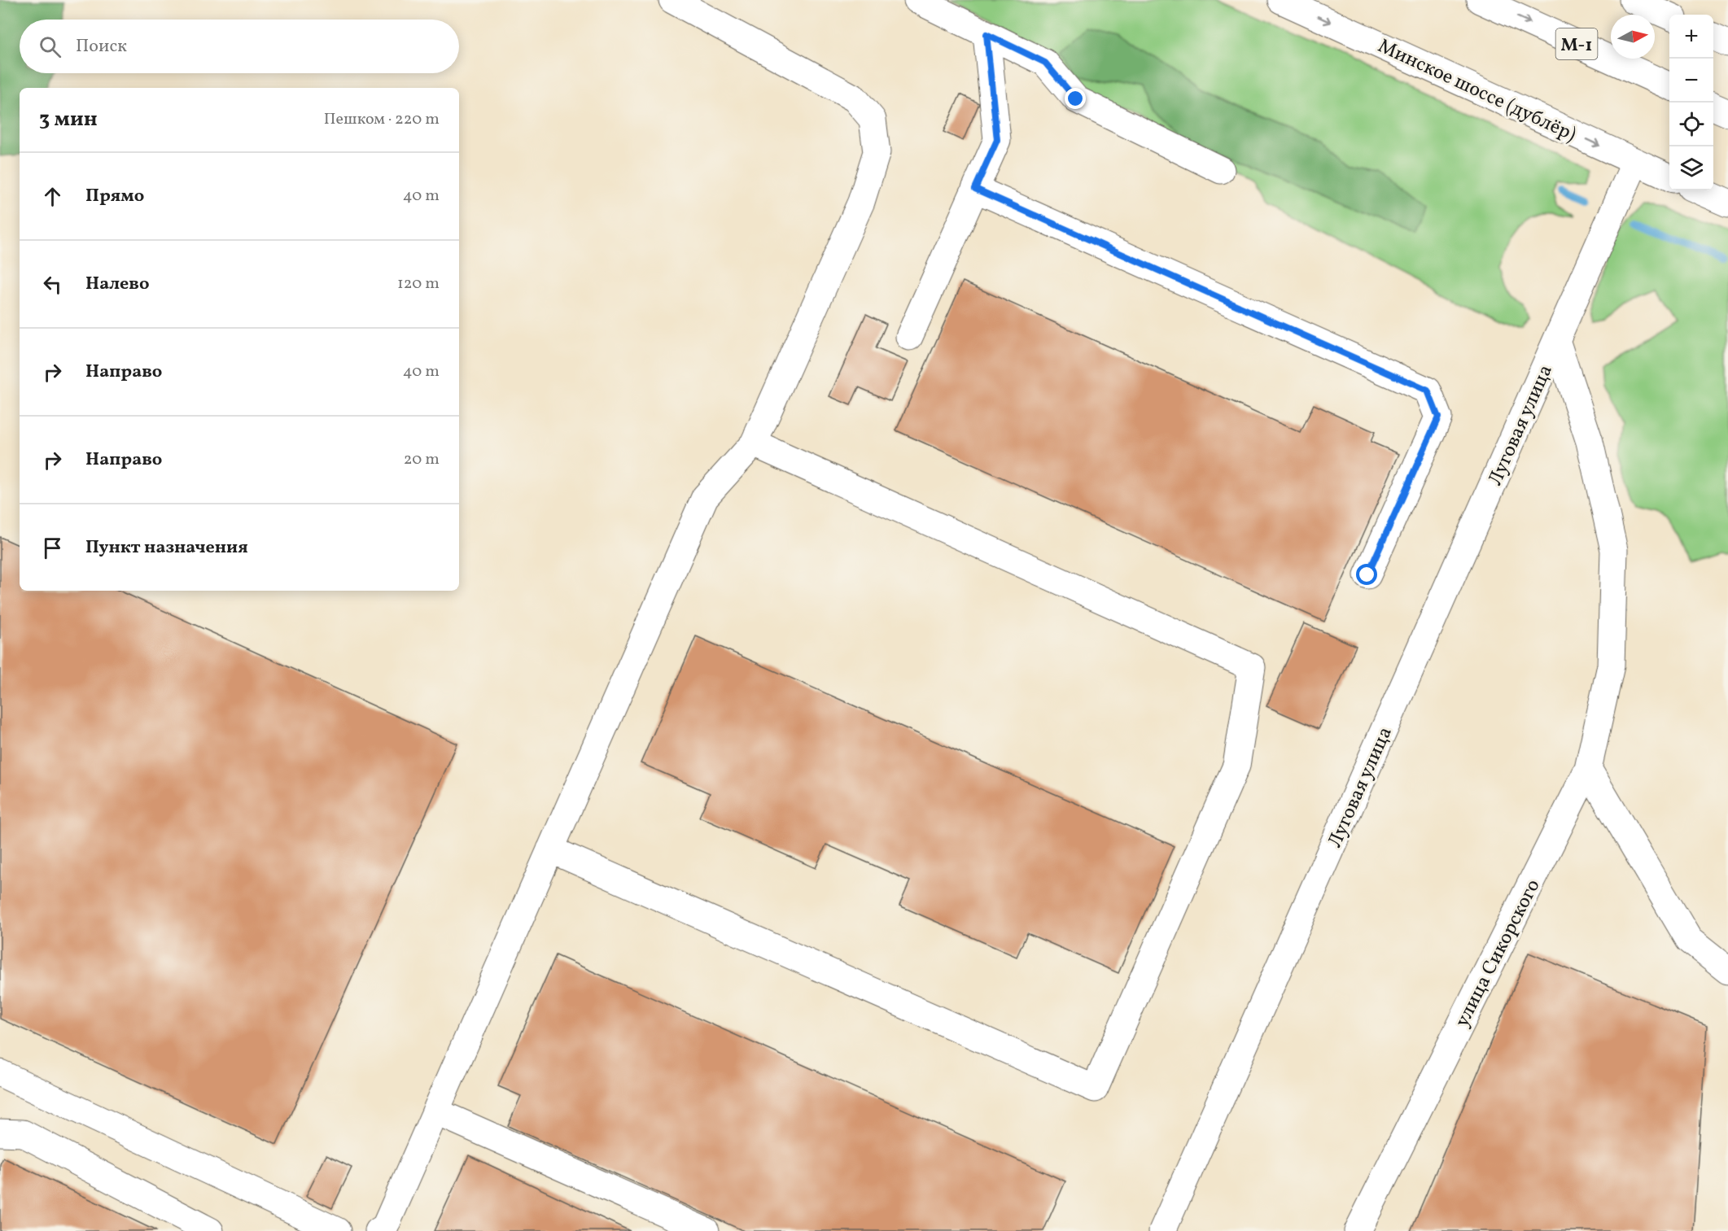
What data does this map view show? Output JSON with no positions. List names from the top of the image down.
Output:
{
  "streets": {
    "main road": [
      "М-1",
      "Минское шоссе (дублёр)",
      "Луговая улица",
      "улица Сикорского"
    ]
  },
  "crossings": [
    ["Минское шоссе (дублёр)", "Луговая улица"],
    ["Луговая улица", "улица Сикорского"]
  ],
  "north": "right",
  "page": {
    "map_buttons": ["+", "−"],
    "search": "Поиск",
    "heading": ["3 мин", "Пешком · 220 m"],
    "list": [
      ["Прямо", "40 m"],
      ["Налево", "120 m"],
      ["Направо", "40 m"],
      ["Направо", "20 m"],
      "Пункт назначения"
    ]
  }
}
